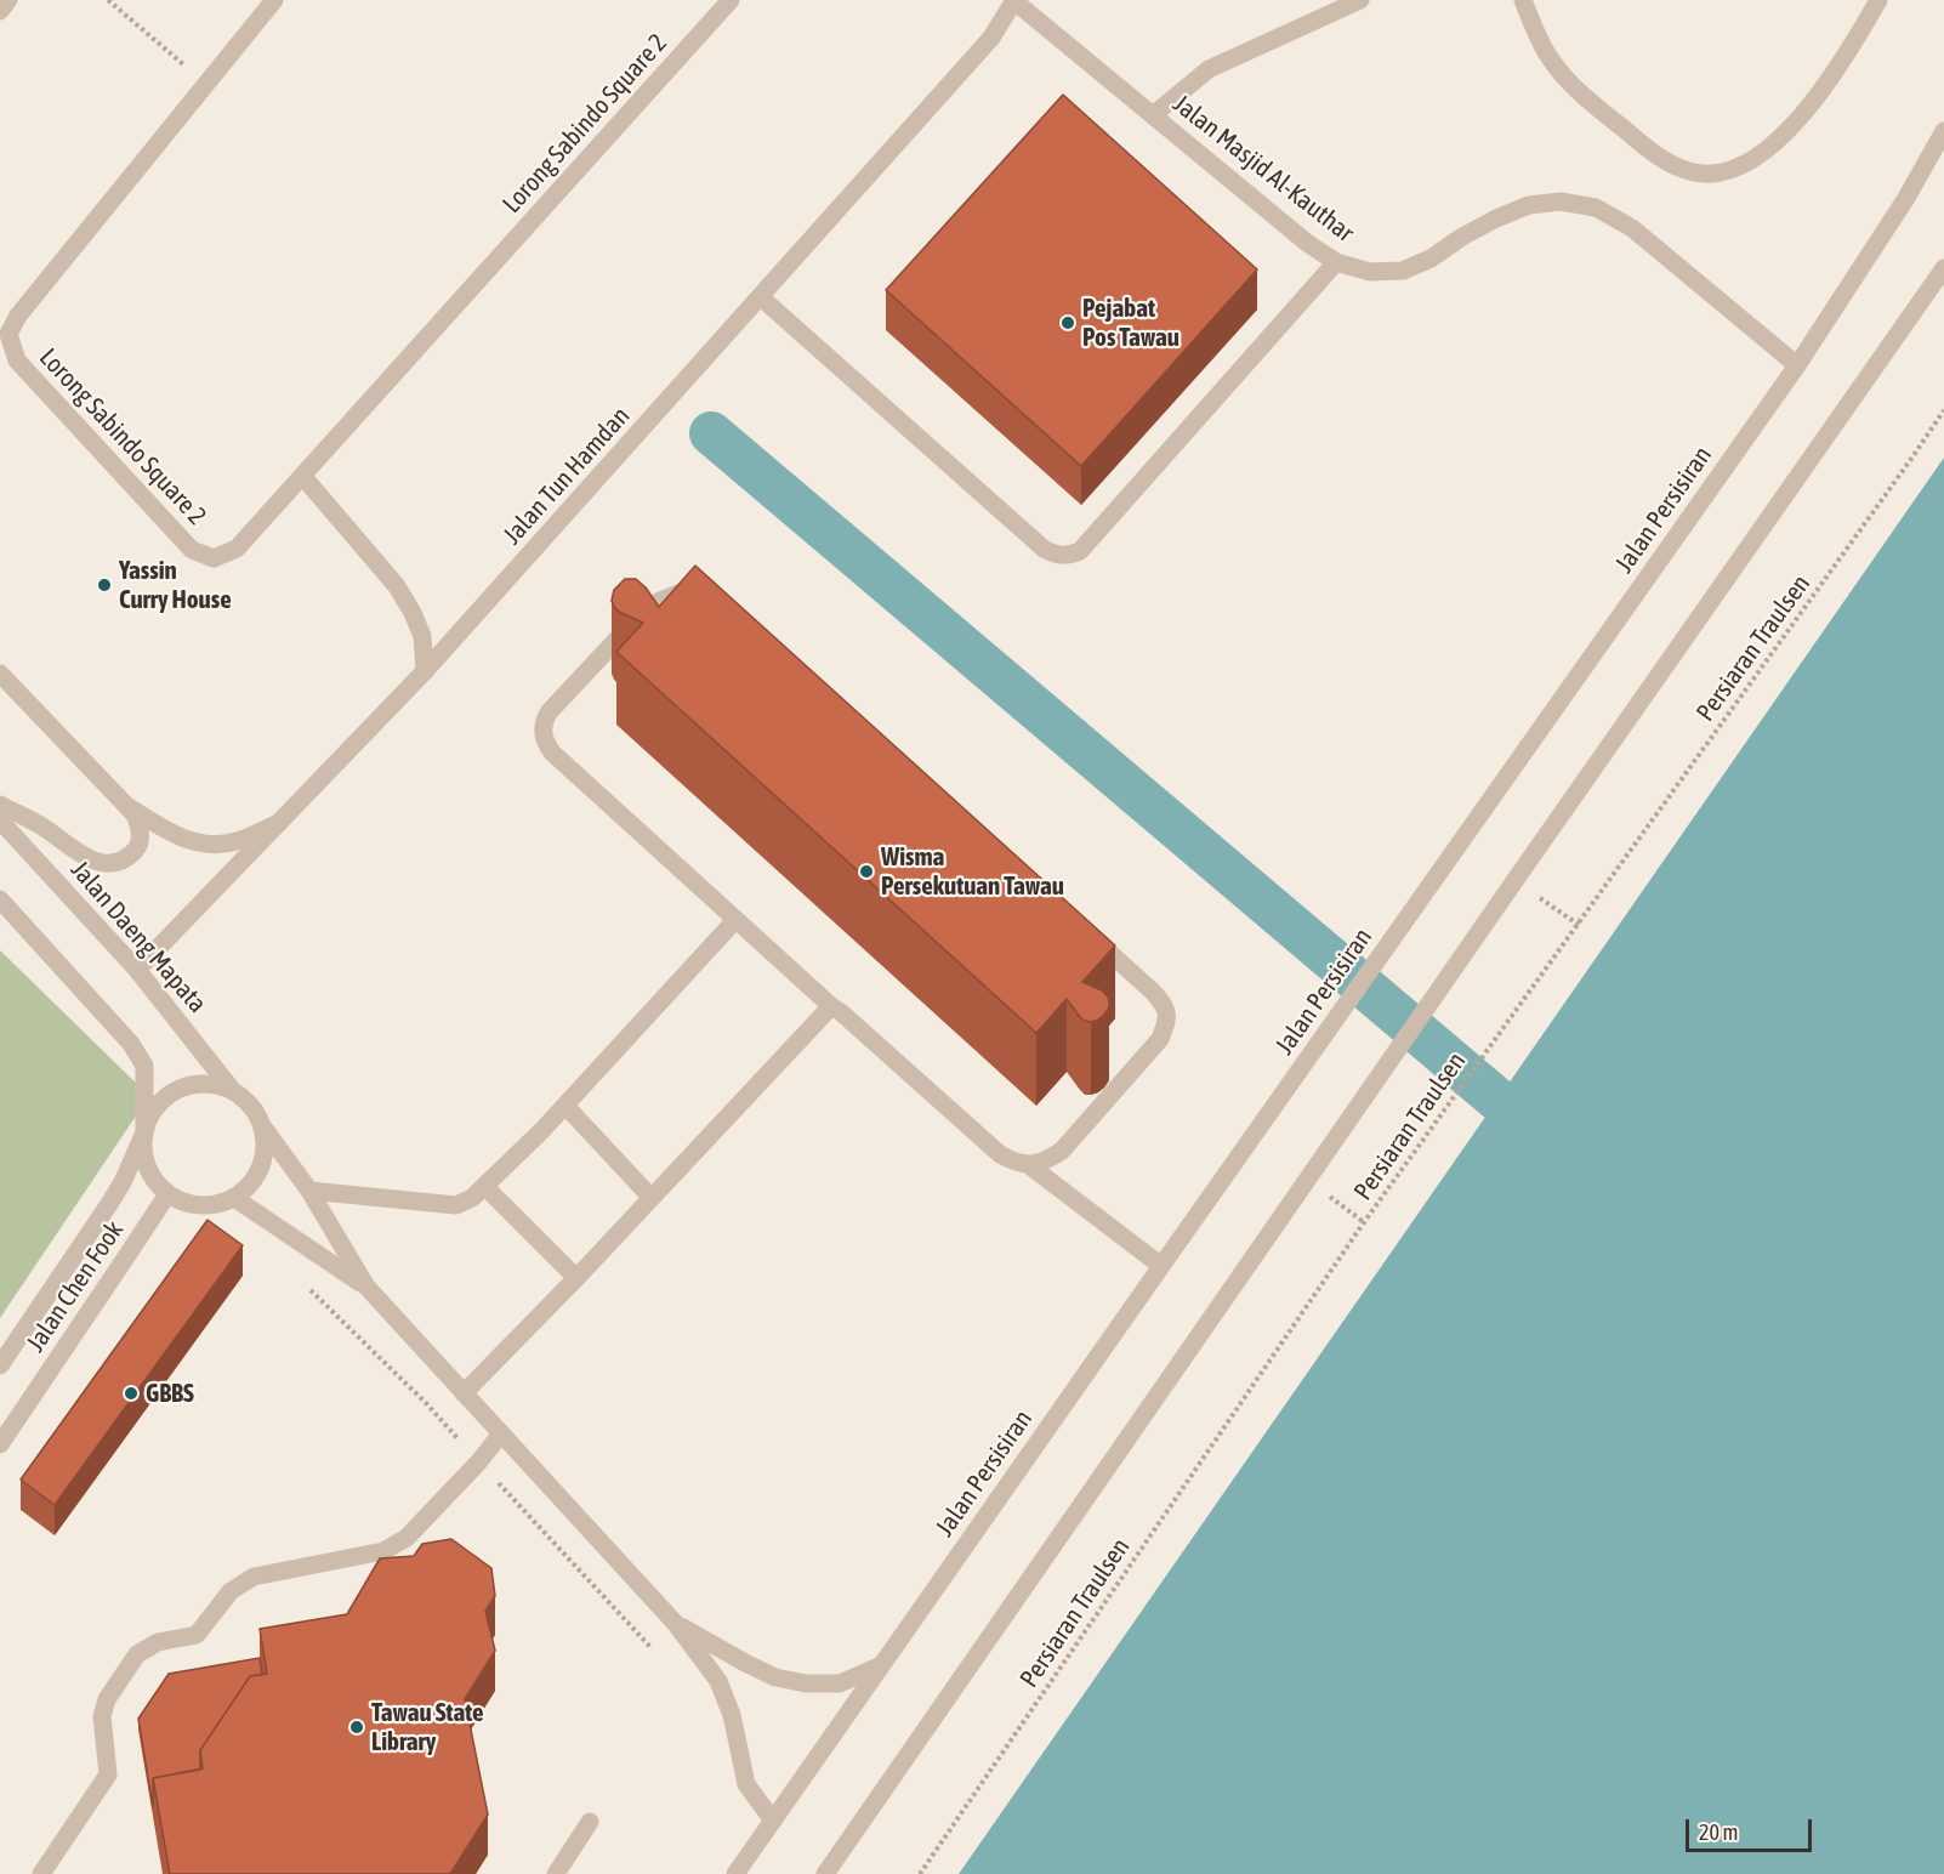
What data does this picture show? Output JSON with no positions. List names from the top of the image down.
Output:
{
  "streets": {
    "street": [
      "Lorong Sabindo Square 2",
      "Jalan Masjid Al-Kauthar",
      "Jalan Tun Hamdan",
      "Jalan Persisiran",
      "Jalan Daeng Mapata",
      "Jalan Chen Fook"
    ],
    "path": ["Persiaran Traulsen"]
  },
  "crossings": [
    ["Jalan Masjid Al-Kauthar", "Jalan Tun Hamdan"],
    ["Jalan Masjid Al-Kauthar", "Jalan Persisiran"],
    ["Jalan Tun Hamdan", "Jalan Daeng Mapata"],
    ["Jalan Daeng Mapata", "Jalan Chen Fook"]
  ],
  "places": [
    "Pejabat Pos Tawau",
    "Yassin Curry House",
    "Wisma Persekutuan Tawau",
    "GBBS",
    "Tawau State Library"
  ],
  "scale_bar": "20 m"
}
